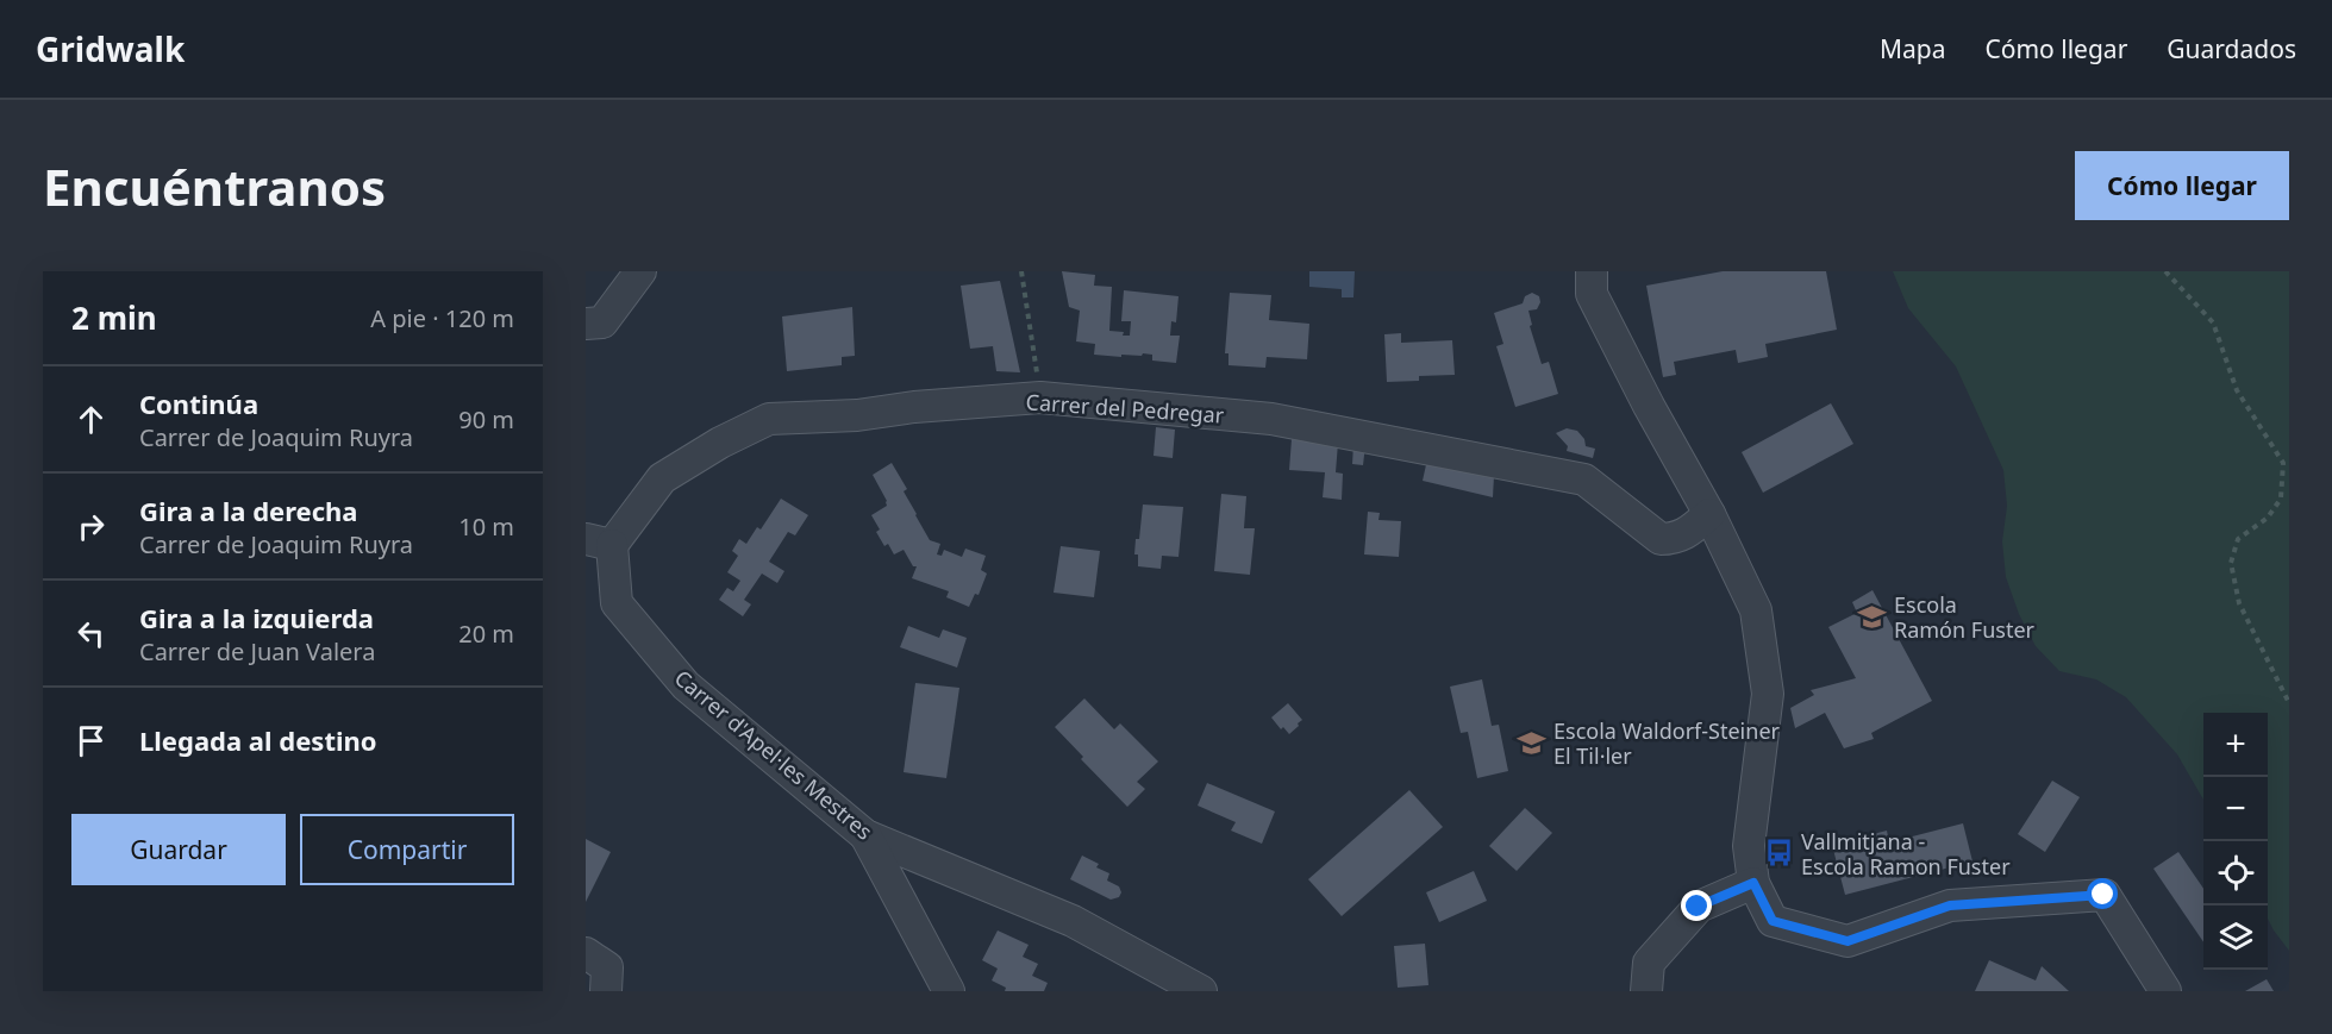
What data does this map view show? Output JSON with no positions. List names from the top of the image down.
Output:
{
  "streets": {
    "street": ["Carrer del Pedregar", "Carrer d'Apel·les Mestres"]
  },
  "crossings": [
    ["Carrer del Pedregar", "Carrer d'Apel·les Mestres"]
  ],
  "places": {
    "school or university": ["Escola Ramón Fuster", "Escola Waldorf-Steiner El Til·ler"],
    "bus stop": ["Vallmitjana - Escola Ramon Fuster"]
  },
  "page": {
    "header": "Gridwalk",
    "nav": ["Mapa", "Cómo llegar", "Guardados"],
    "buttons": [
      "Cómo llegar",
      ["Guardar", "Compartir"]
    ],
    "title": "Encuéntranos",
    "heading": ["2 min", "A pie · 120 m"],
    "list": [
      ["Continúa", "Carrer de Joaquim Ruyra", "90 m"],
      ["Gira a la derecha", "Carrer de Joaquim Ruyra", "10 m"],
      ["Gira a la izquierda", "Carrer de Juan Valera", "20 m"],
      "Llegada al destino"
    ],
    "map_buttons": ["+", "−"]
  }
}
